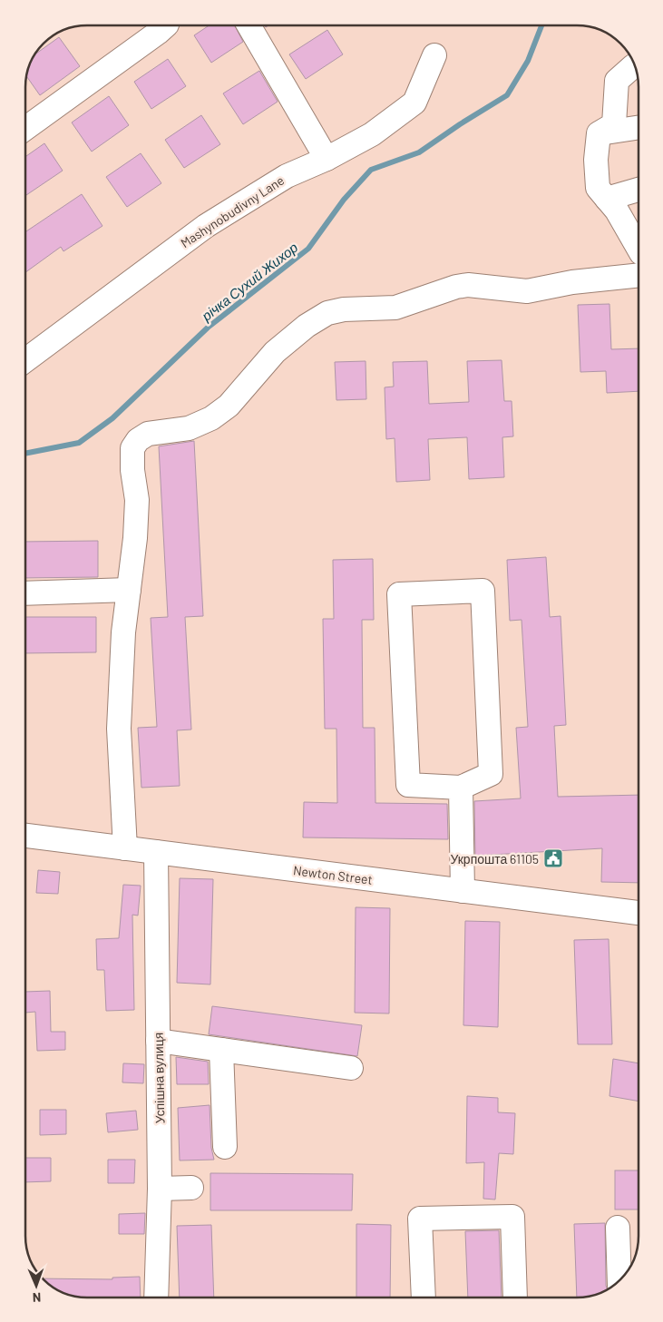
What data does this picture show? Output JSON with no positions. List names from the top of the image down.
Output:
{
  "streets": {
    "street": ["Mashynobudivny Lane", "Newton Street", "Успішна вулиця"]
  },
  "crossings": [
    ["Newton Street", "Успішна вулиця"]
  ],
  "water": ["річка Сухий Жихор"],
  "places": {
    "public building": ["Укрпошта 61105"]
  },
  "north": "bottom"
}
